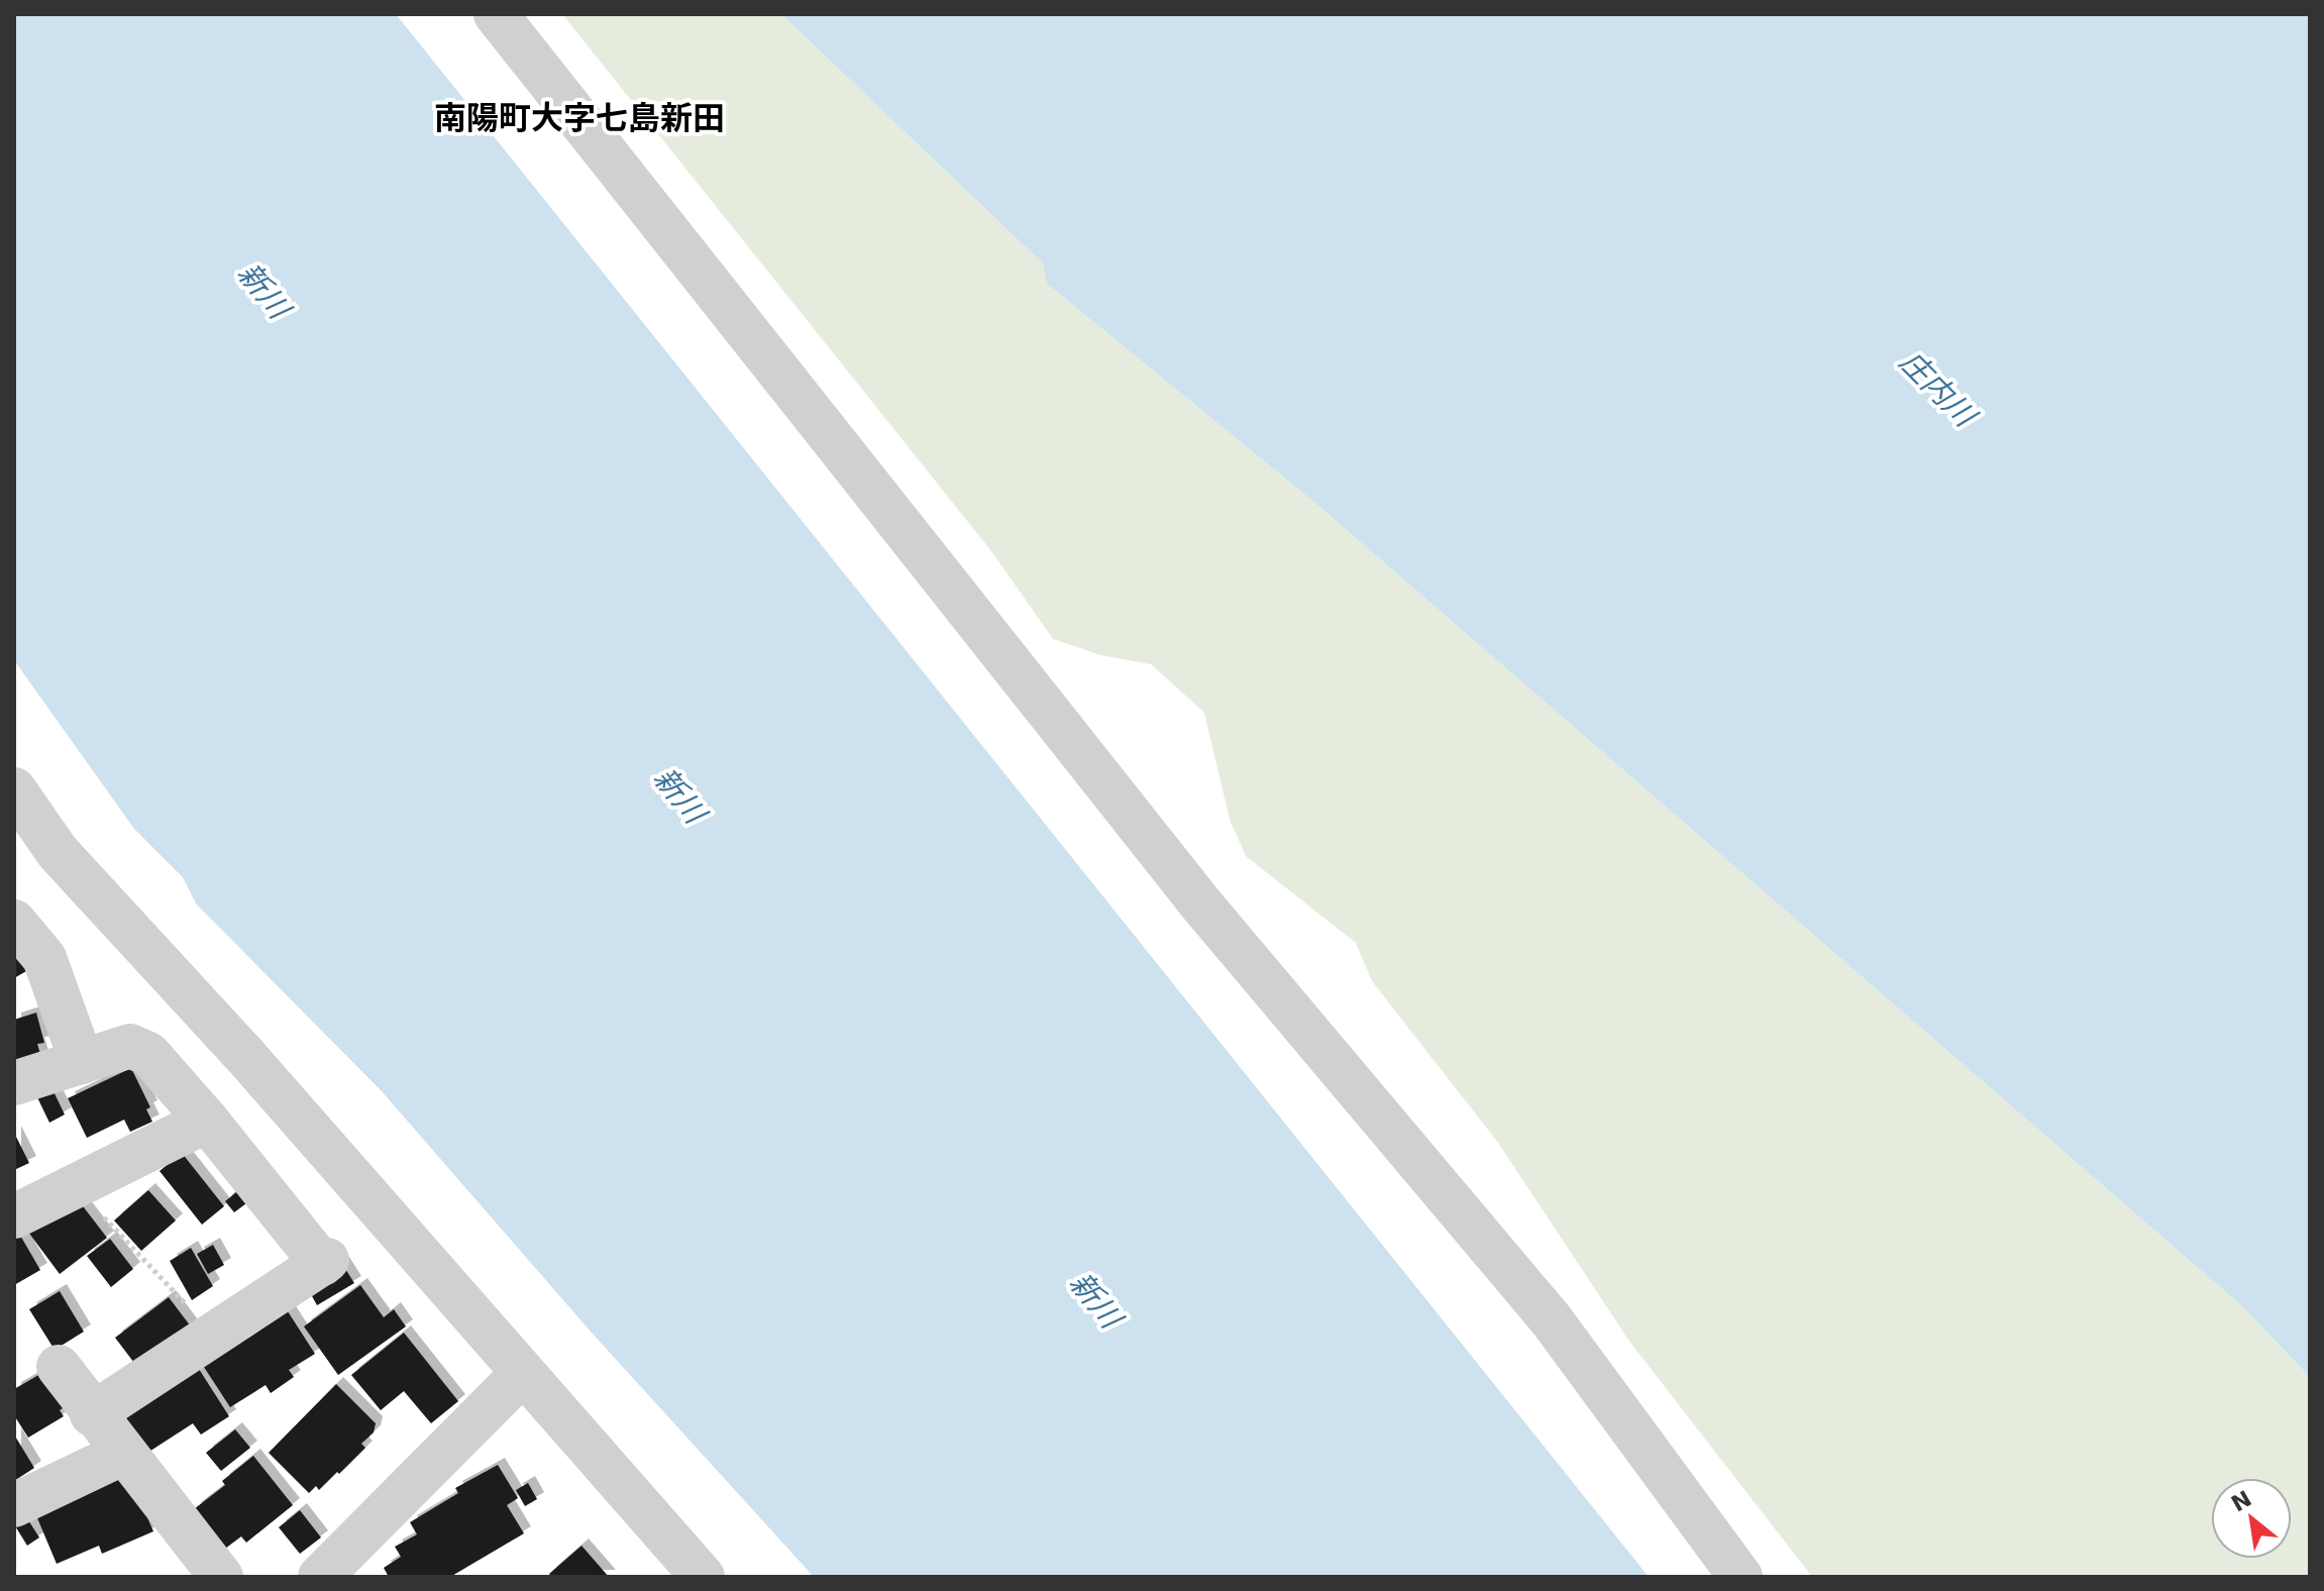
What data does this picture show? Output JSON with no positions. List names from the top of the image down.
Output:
{
  "districts": ["南陽町大字七島新田"],
  "water": ["新川", "庄内川"],
  "north": "top left"
}
